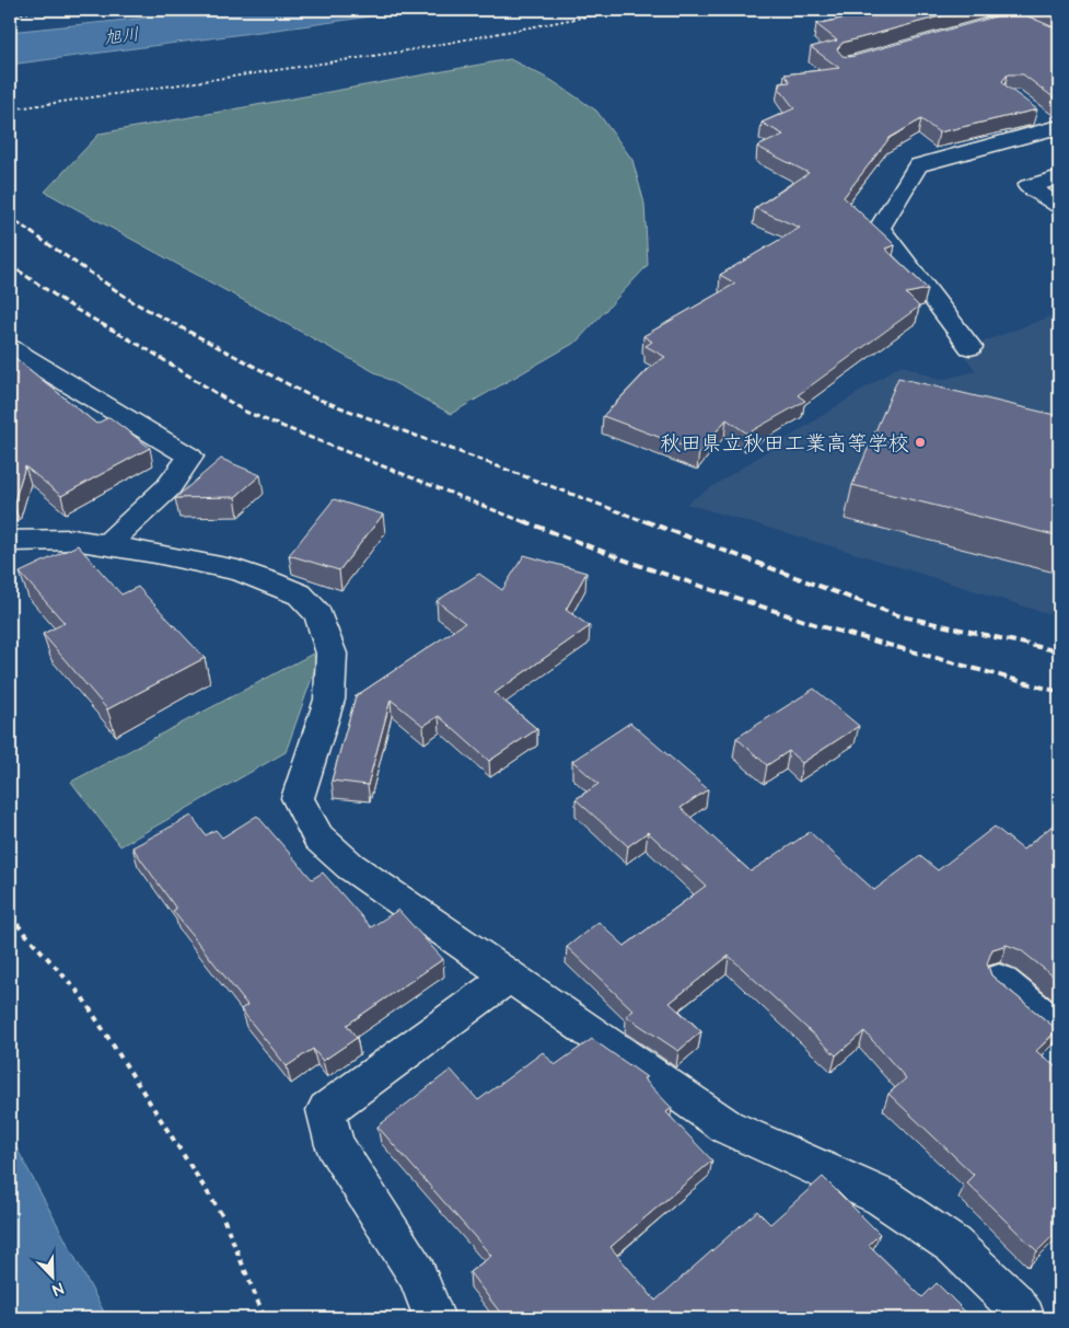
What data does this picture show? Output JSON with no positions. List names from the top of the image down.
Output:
{
  "water": ["旭川"],
  "places": ["秋田県立秋田工業高等学校"],
  "north": "bottom right"
}
